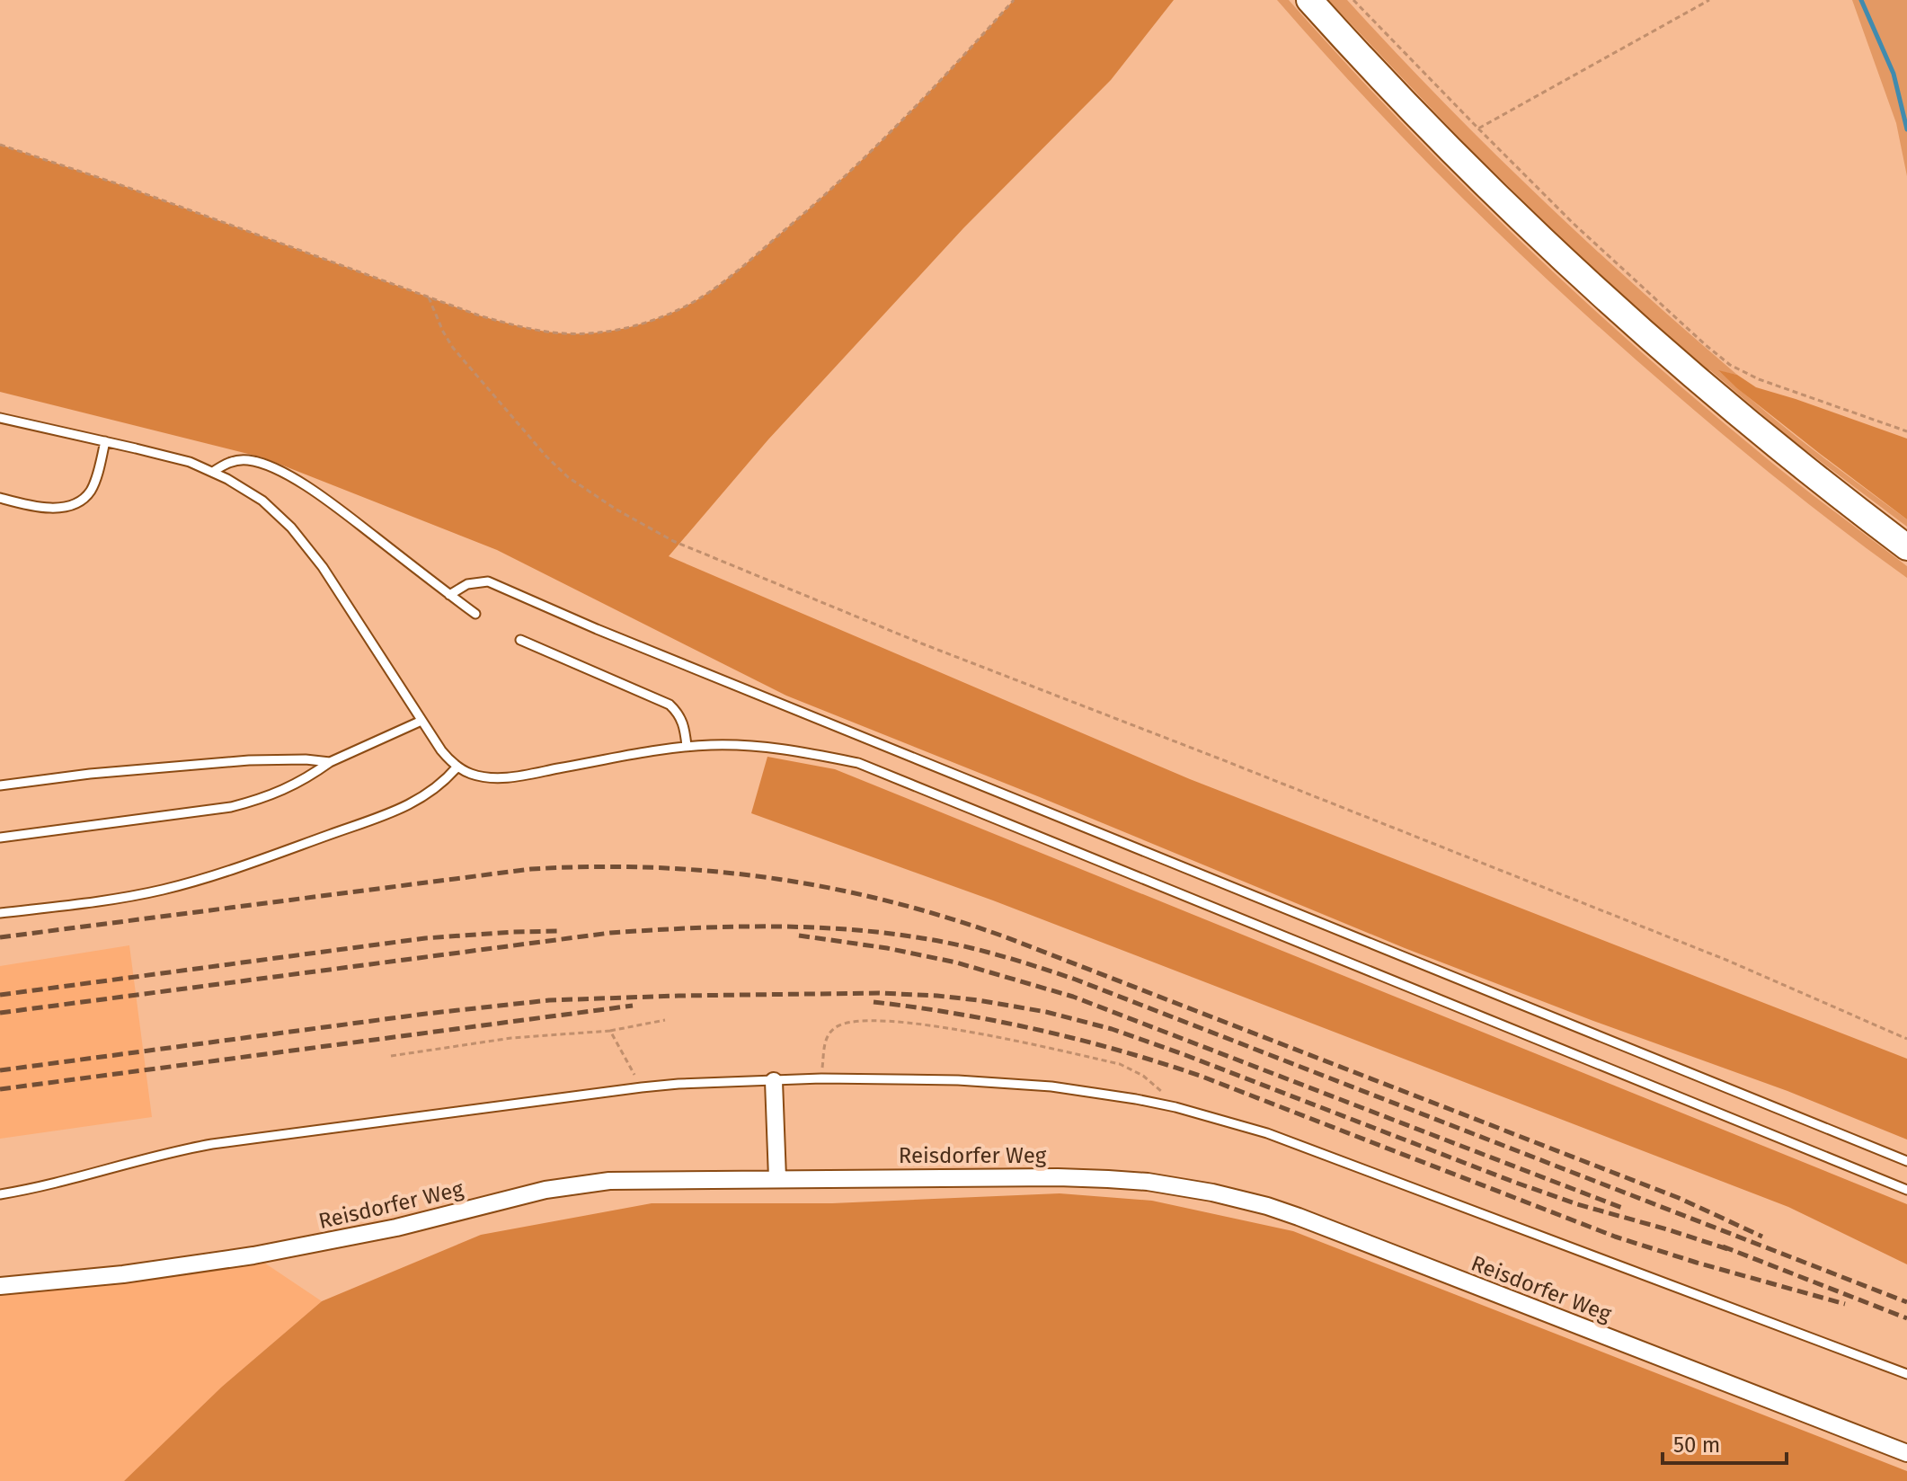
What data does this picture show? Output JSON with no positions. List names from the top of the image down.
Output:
{
  "streets": {
    "street": ["Reisdorfer Weg"]
  },
  "scale_bar": "50 m"
}
